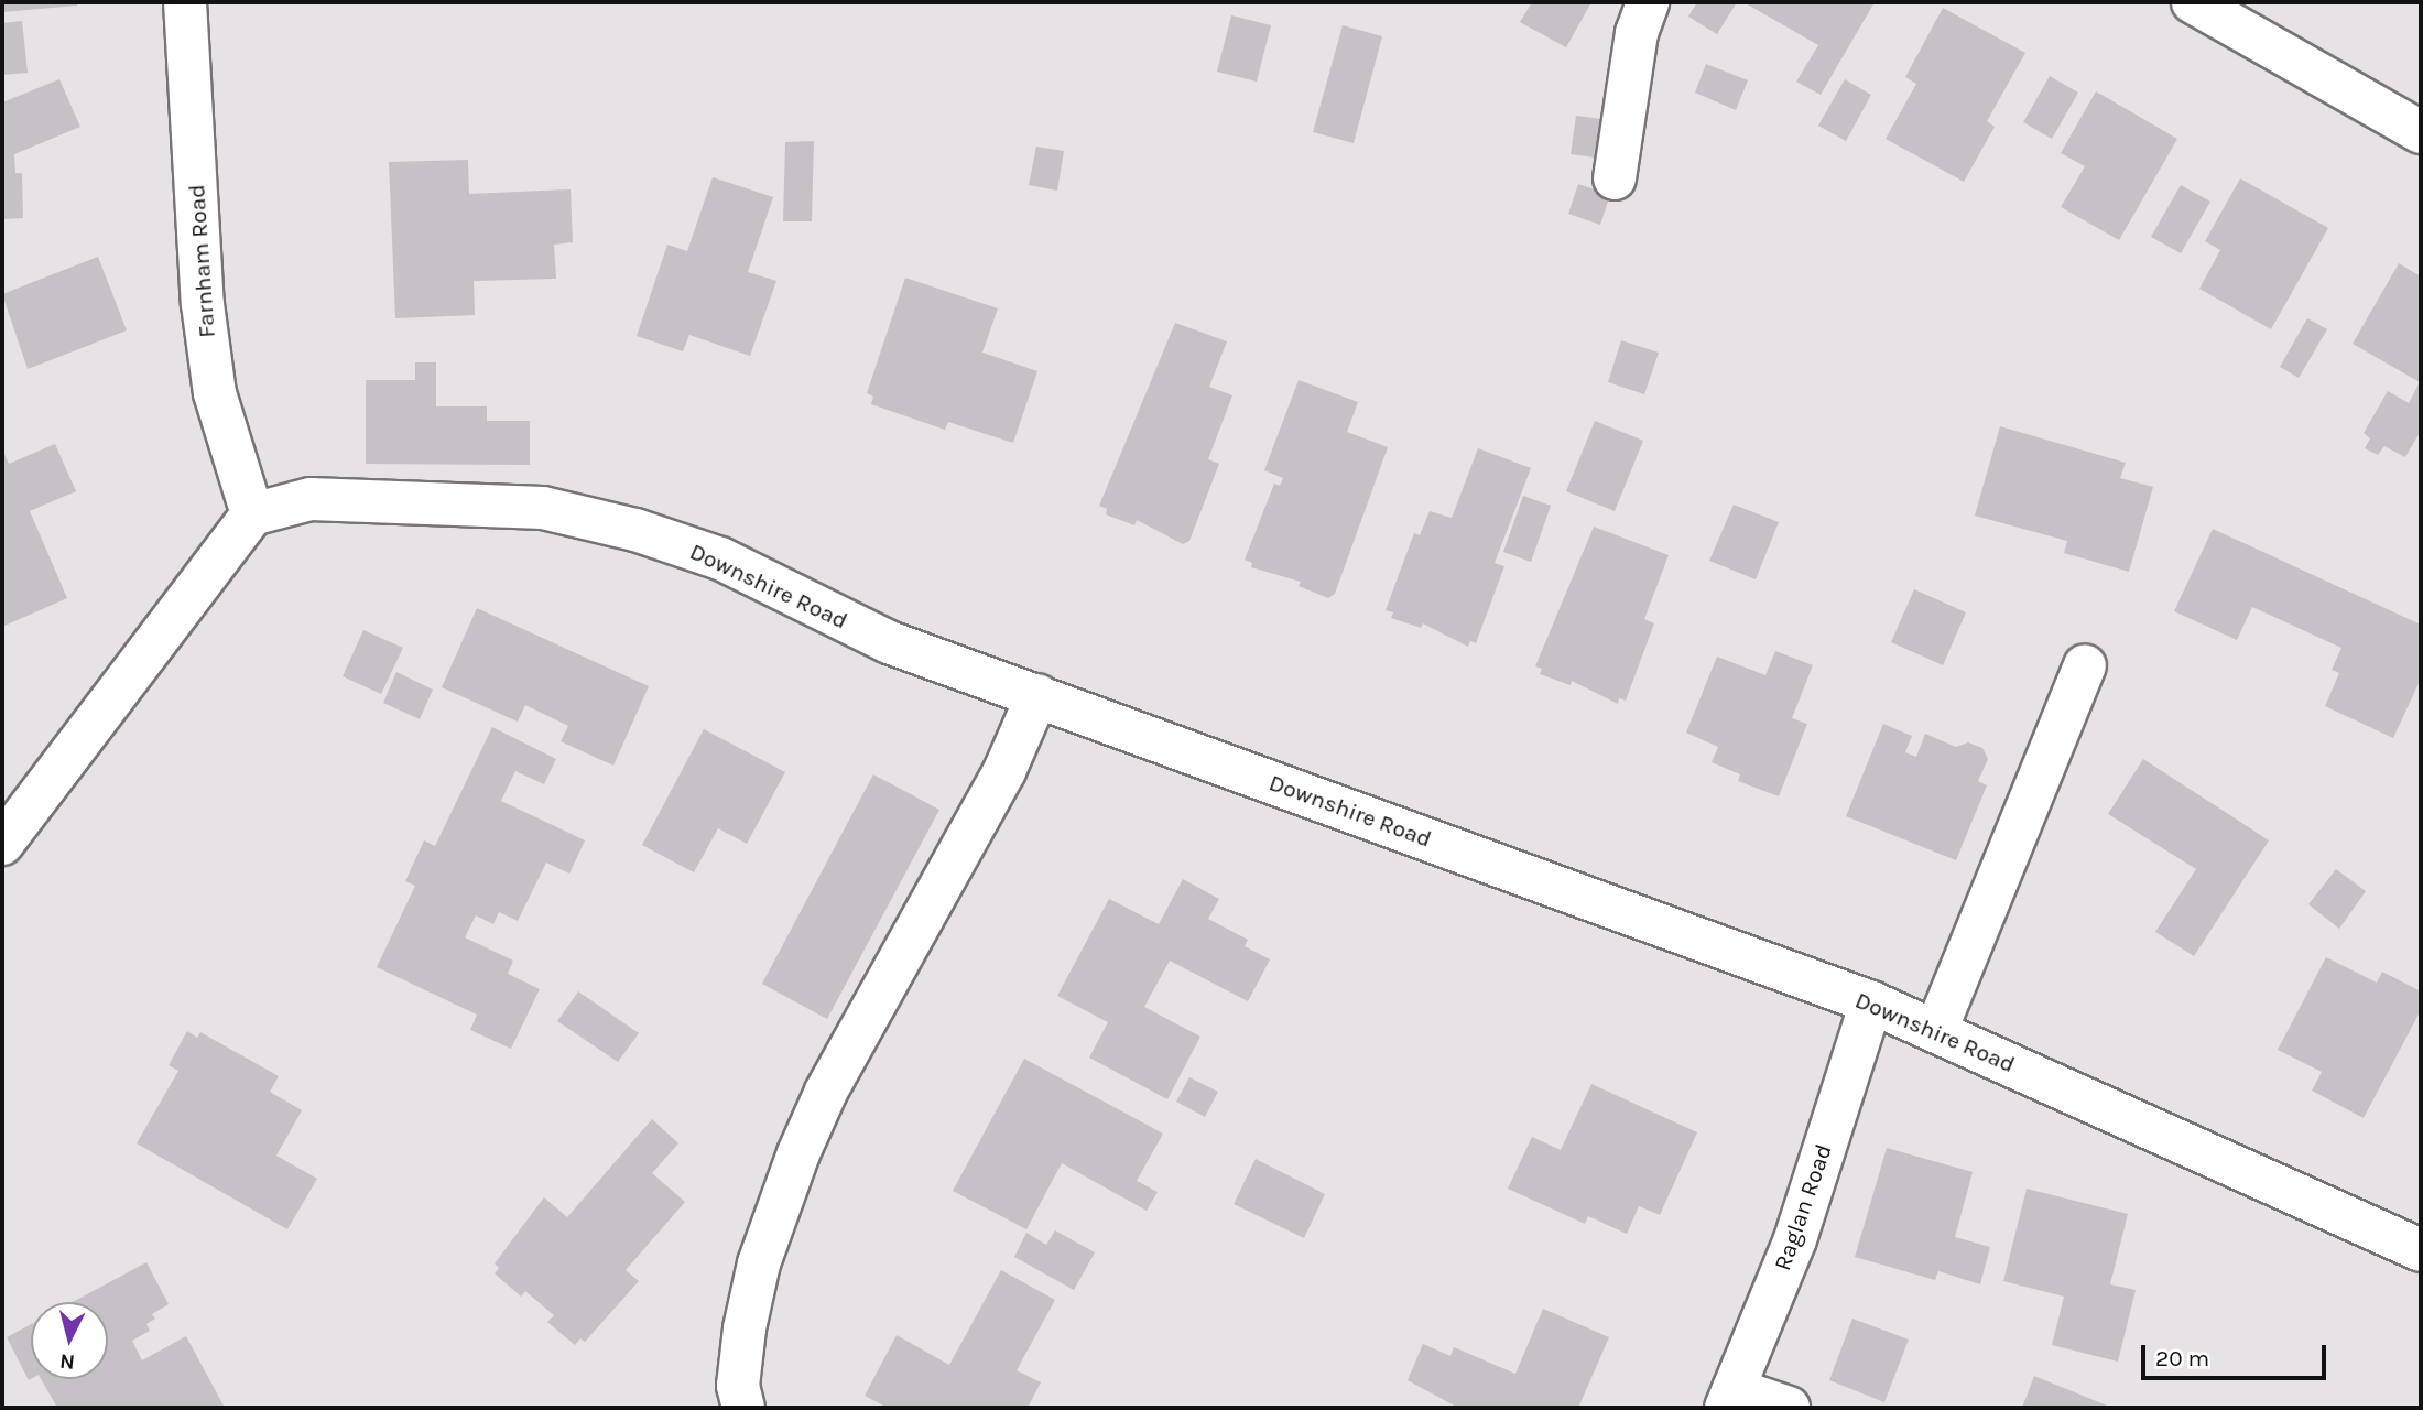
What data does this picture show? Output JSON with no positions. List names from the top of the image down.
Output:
{
  "streets": {
    "street": ["Farnham Road", "Downshire Road", "Raglan Road"]
  },
  "crossings": [
    ["Farnham Road", "Downshire Road"],
    ["Downshire Road", "Raglan Road"]
  ],
  "scale_bar": "20 m",
  "north": "bottom"
}
